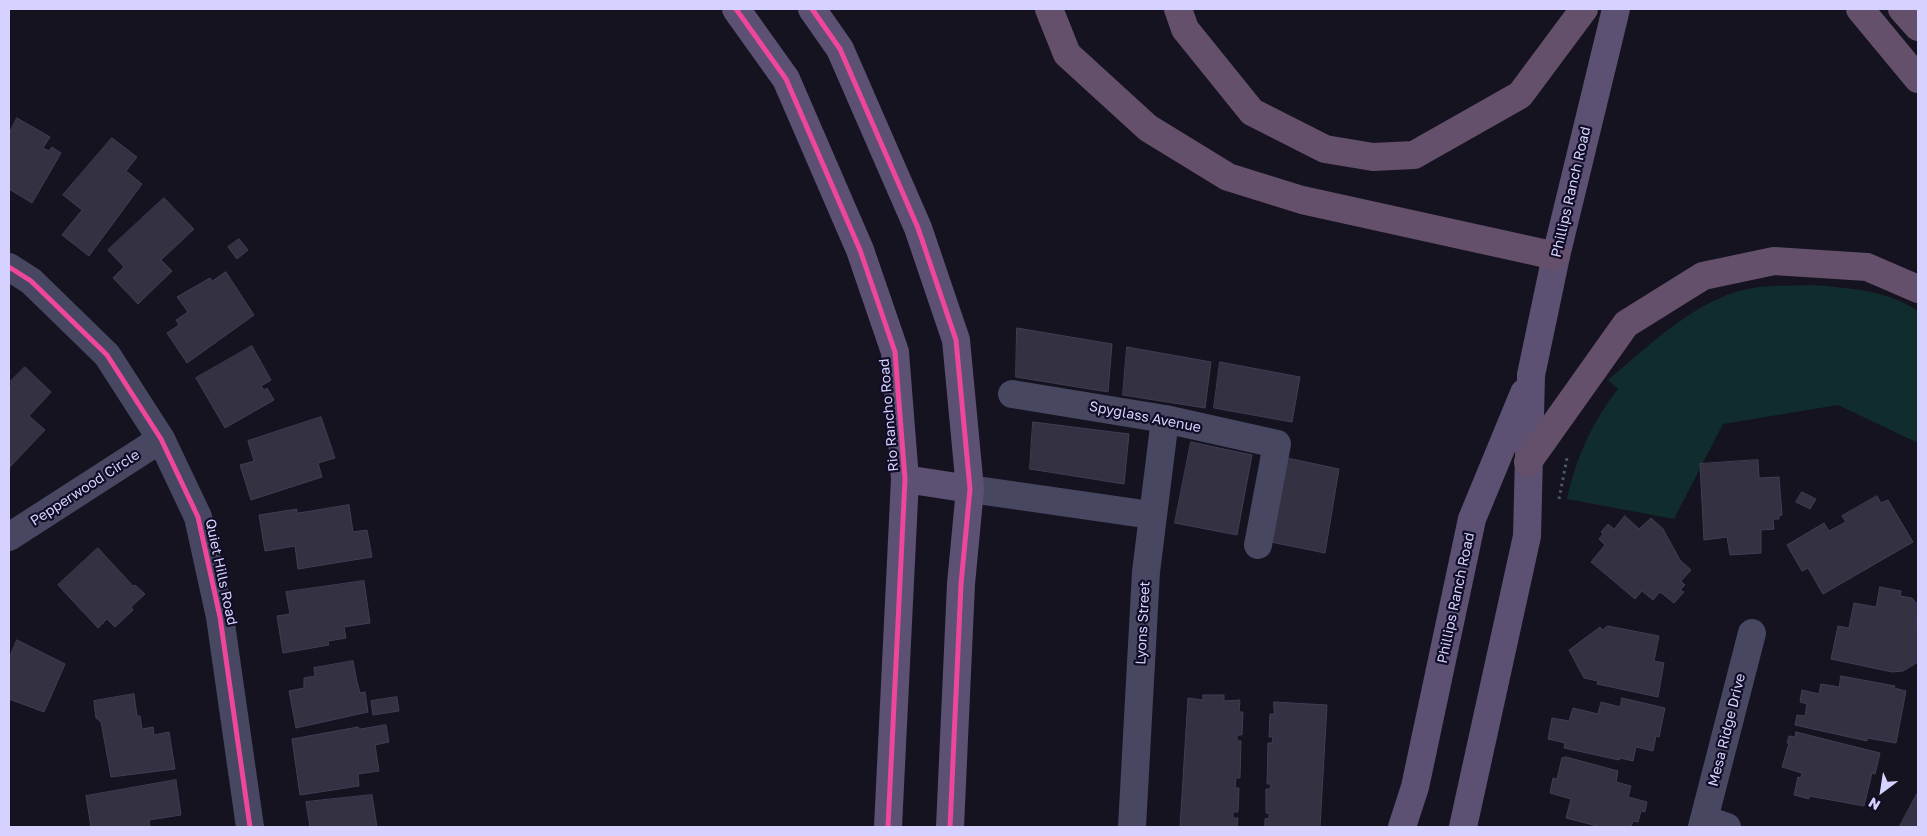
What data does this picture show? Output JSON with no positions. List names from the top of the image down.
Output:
{
  "streets": {
    "main road": ["Phillips Ranch Road", "Rio Rancho Road"],
    "street": [
      "Spyglass Avenue",
      "Pepperwood Circle",
      "Quiet Hills Road",
      "Lyons Street",
      "Mesa Ridge Drive"
    ]
  },
  "crossings": [
    ["Spyglass Avenue", "Lyons Street"],
    ["Pepperwood Circle", "Quiet Hills Road"]
  ],
  "north": "bottom left"
}
